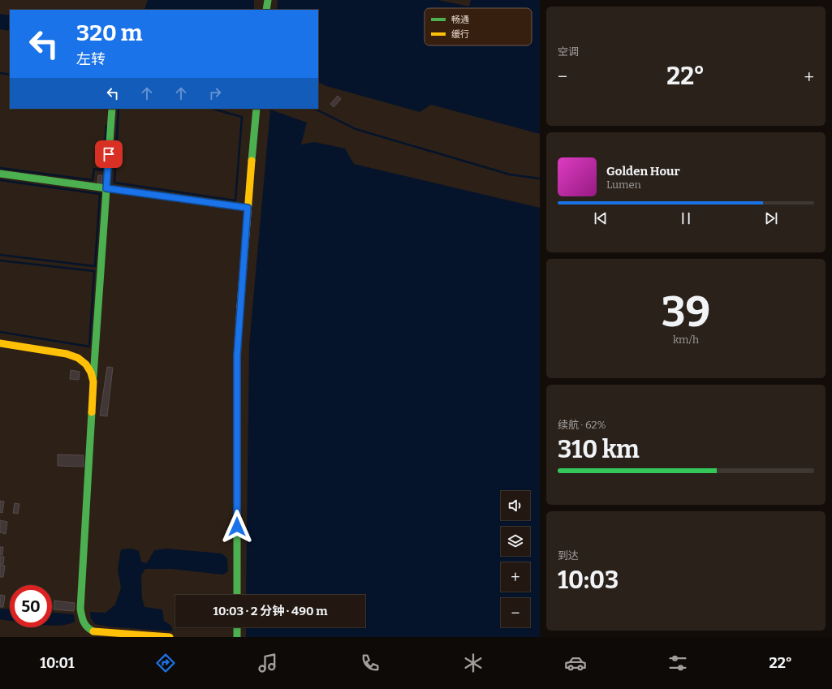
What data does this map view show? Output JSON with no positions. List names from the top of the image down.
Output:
{
  "legend": ["畅通", "缓行"],
  "page": {
    "tile": [
      "空调",
      ["39", "km/h"],
      ["续航 · 62%", "310 km"],
      ["到达", "10:03"]
    ],
    "turn": ["320 m", "左转"],
    "heat": ["−", "22°", "+"],
    "song": ["Golden Hour", "Lumen"],
    "map_buttons": ["+", "−"],
    "limit": "50",
    "trip": "10:03 · 2 分钟 · 490 m",
    "tabs": ["10:01", "22°"]
  }
}
